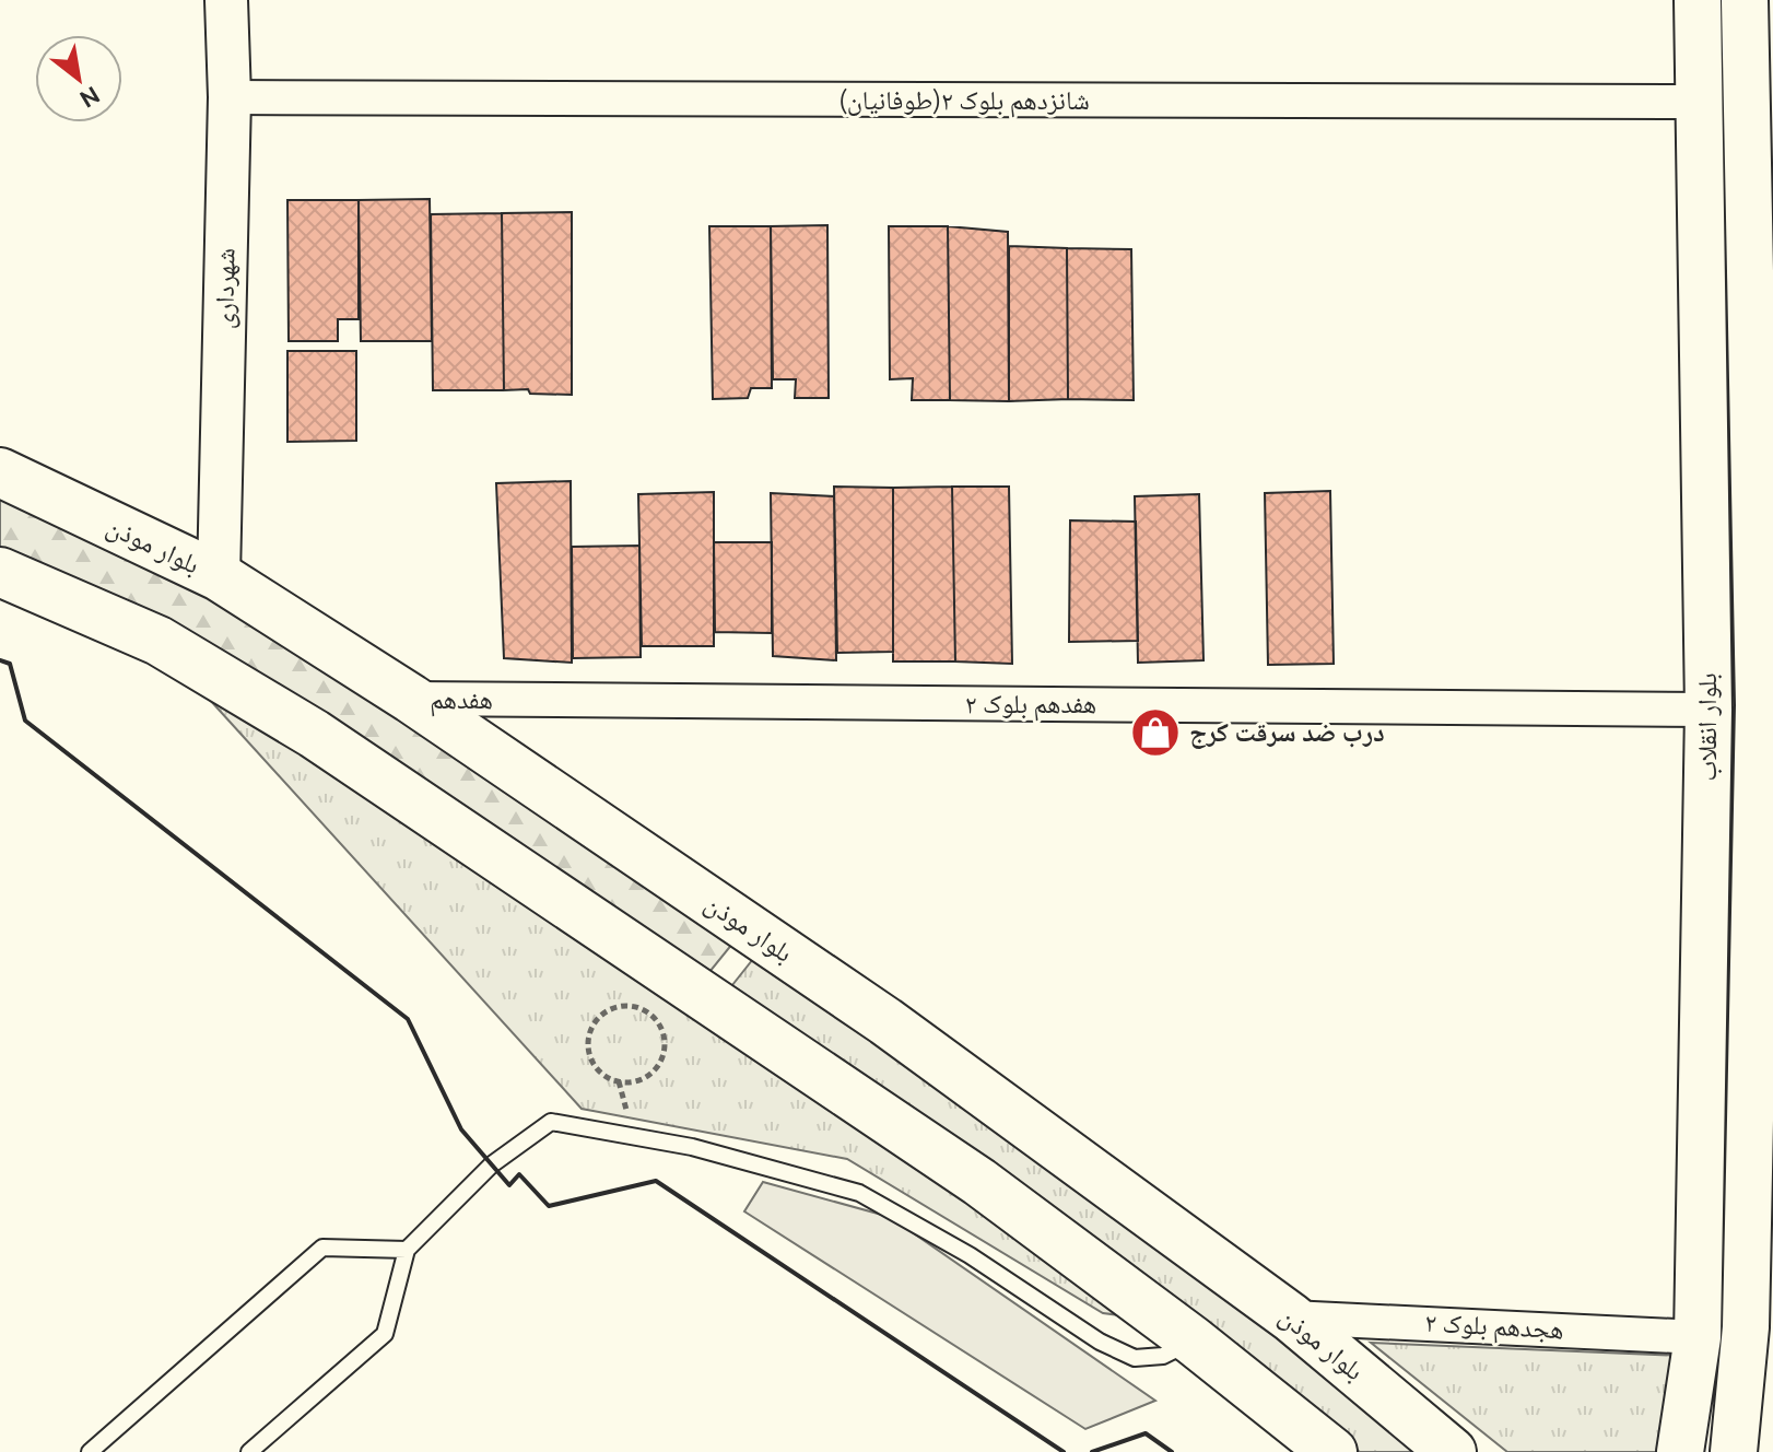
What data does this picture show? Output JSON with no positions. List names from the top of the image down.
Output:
{
  "streets": {
    "main road": ["بلوار موذن", "بلوار انقلاب"],
    "street": [
      "شانزدهم بلوک ۲(طوفانیان)",
      "شهرداری",
      "هفدهم",
      "هفدهم بلوک ۲",
      "هجدهم بلوک ۲"
    ]
  },
  "crossings": [
    ["شانزدهم بلوک ۲(طوفانیان)", "شهرداری"],
    ["شانزدهم بلوک ۲(طوفانیان)", "بلوار انقلاب"],
    ["شهرداری", "بلوار موذن"],
    ["بلوار موذن", "هفدهم"],
    ["بلوار موذن", "هجدهم بلوک ۲"],
    ["هفدهم", "هفدهم بلوک ۲"],
    ["هفدهم بلوک ۲", "بلوار انقلاب"],
    ["بلوار انقلاب", "هجدهم بلوک ۲"]
  ],
  "places": {
    "shop": ["درب ضد سرقت کرج"]
  },
  "north": "bottom right"
}
